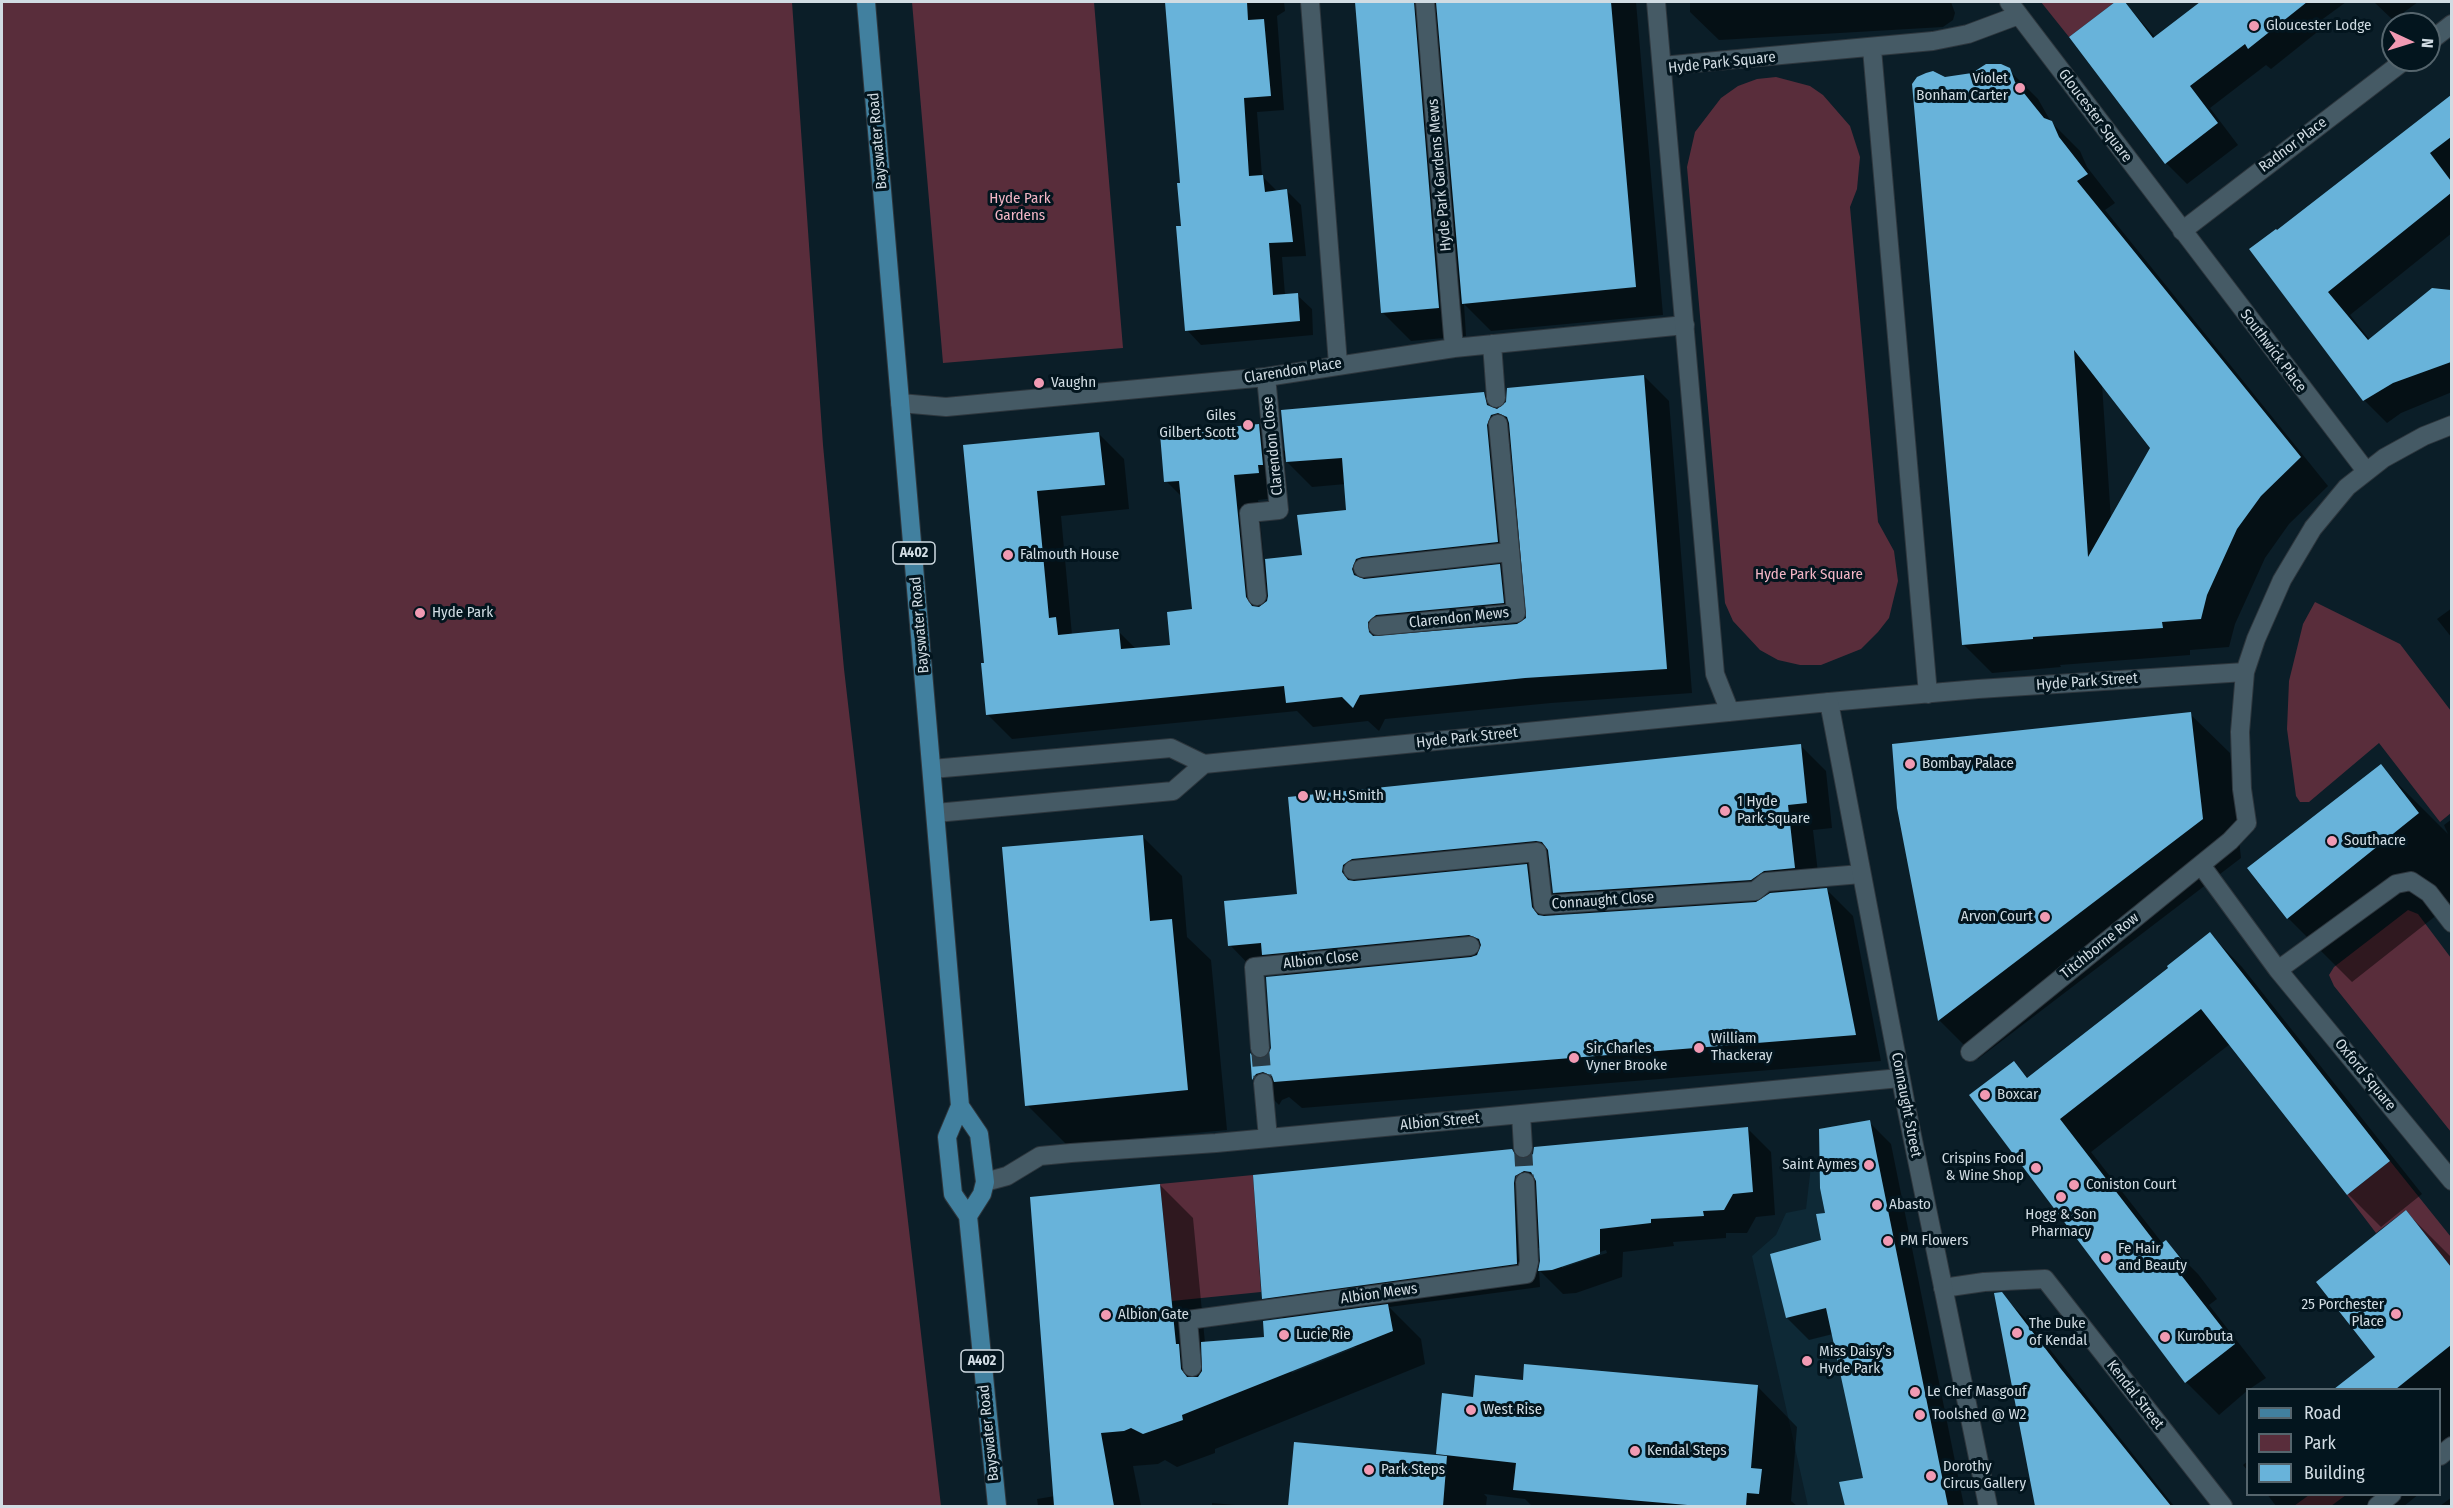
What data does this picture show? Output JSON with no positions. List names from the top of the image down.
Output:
{
  "streets": {
    "main road": ["Bayswater Road", "A402"],
    "street": [
      "Hyde Park Square",
      "Gloucester Square",
      "Radnor Place",
      "Hyde Park Gardens Mews",
      "Southwick Place",
      "Clarendon Place",
      "Clarendon Close",
      "Clarendon Mews",
      "Hyde Park Street",
      "Connaught Close",
      "Titchborne Row",
      "Albion Close",
      "Oxford Square",
      "Connaught Street",
      "Albion Street",
      "Albion Mews",
      "Kendal Street"
    ]
  },
  "crossings": [
    ["Hyde Park Square", "Gloucester Square"],
    ["Hyde Park Square", "Clarendon Place"],
    ["Hyde Park Square", "Hyde Park Street"],
    ["Gloucester Square", "Radnor Place"],
    ["Gloucester Square", "Southwick Place"],
    ["Bayswater Road", "Clarendon Place"],
    ["Radnor Place", "Southwick Place"],
    ["Hyde Park Gardens Mews", "Clarendon Place"],
    ["Southwick Place", "Titchborne Row"],
    ["Clarendon Place", "Clarendon Close"],
    ["Hyde Park Street", "Titchborne Row"],
    ["Connaught Close", "Connaught Street"],
    ["Titchborne Row", "Oxford Square"],
    ["Connaught Street", "Albion Street"],
    ["Connaught Street", "Kendal Street"]
  ],
  "parks": ["Hyde Park Gardens", "Hyde Park Square"],
  "places": [
    "Gloucester Lodge",
    "Violet Bonham Carter",
    "Vaughn",
    "Giles Gilbert Scott",
    "Falmouth House",
    "Hyde Park",
    "Bombay Palace",
    "W. H. Smith",
    "1 Hyde Park Square",
    "Southacre",
    "Arvon Court",
    "William Thackeray",
    "Sir Charles Vyner Brooke",
    "Boxcar",
    "Saint Aymes",
    "Crispins Food & Wine Shop",
    "Coniston Court",
    "Hogg & Son Pharmacy",
    "Abasto",
    "PM Flowers",
    "Fe Hair and Beauty",
    "25 Porchester Place",
    "Albion Gate",
    "The Duke of Kendal",
    "Lucie Rie",
    "Kurobuta",
    "Miss Daisy’s Hyde Park",
    "Le Chef Masgouf",
    "West Rise",
    "Toolshed @ W2",
    "Kendal Steps",
    "Park Steps",
    "Dorothy Circus Gallery"
  ],
  "legend": ["Road", "Park", "Building"],
  "north": "right"
}
